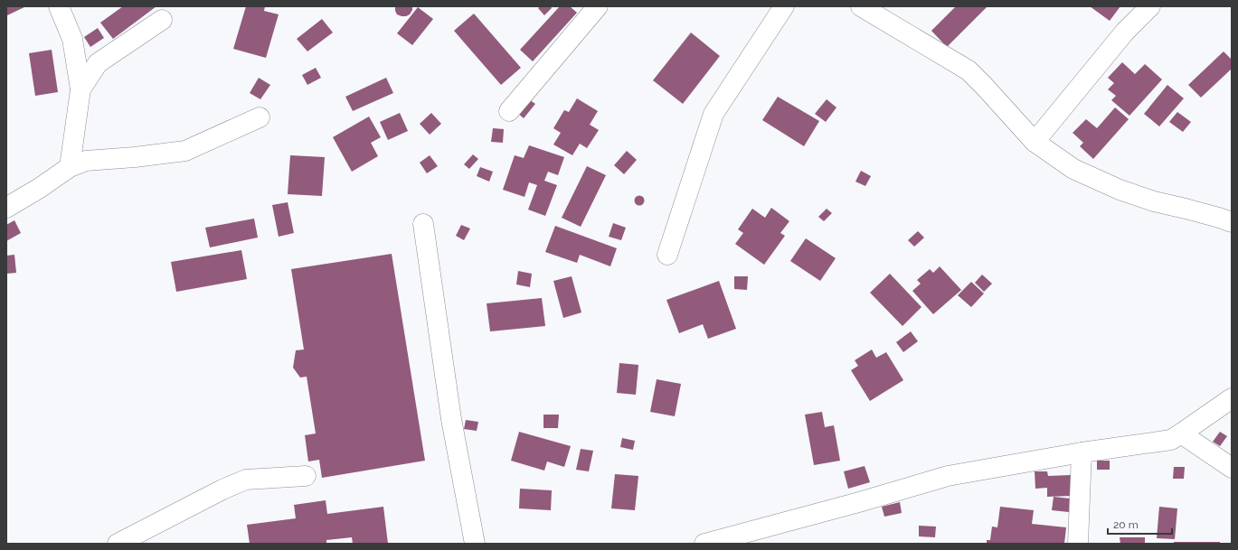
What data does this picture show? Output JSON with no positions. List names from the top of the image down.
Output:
{
  "scale_bar": "20 m"
}
